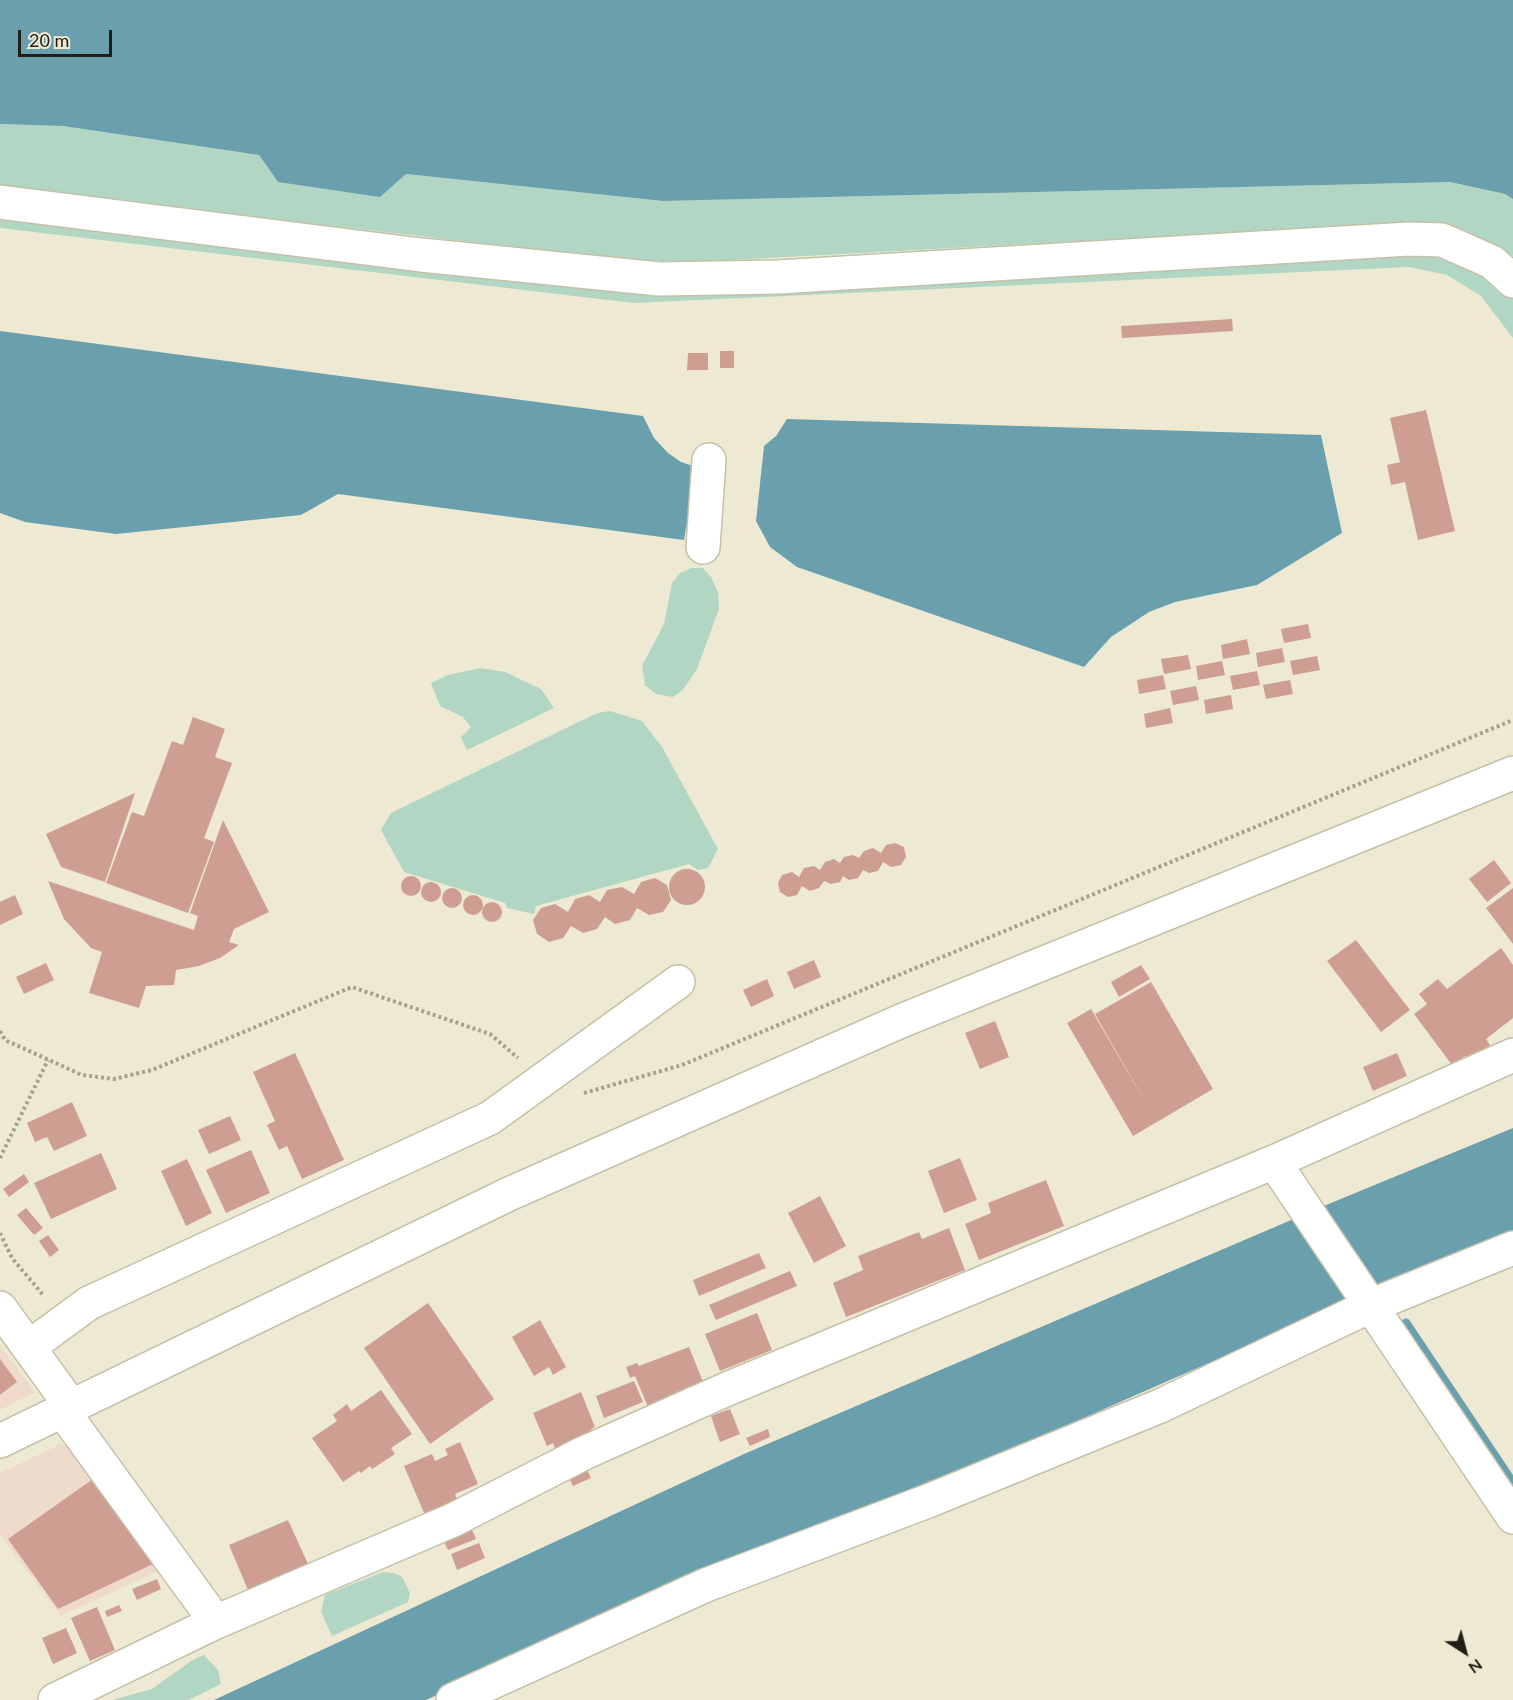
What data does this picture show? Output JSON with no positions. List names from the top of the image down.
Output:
{
  "scale_bar": "20 m",
  "north": "bottom right"
}
